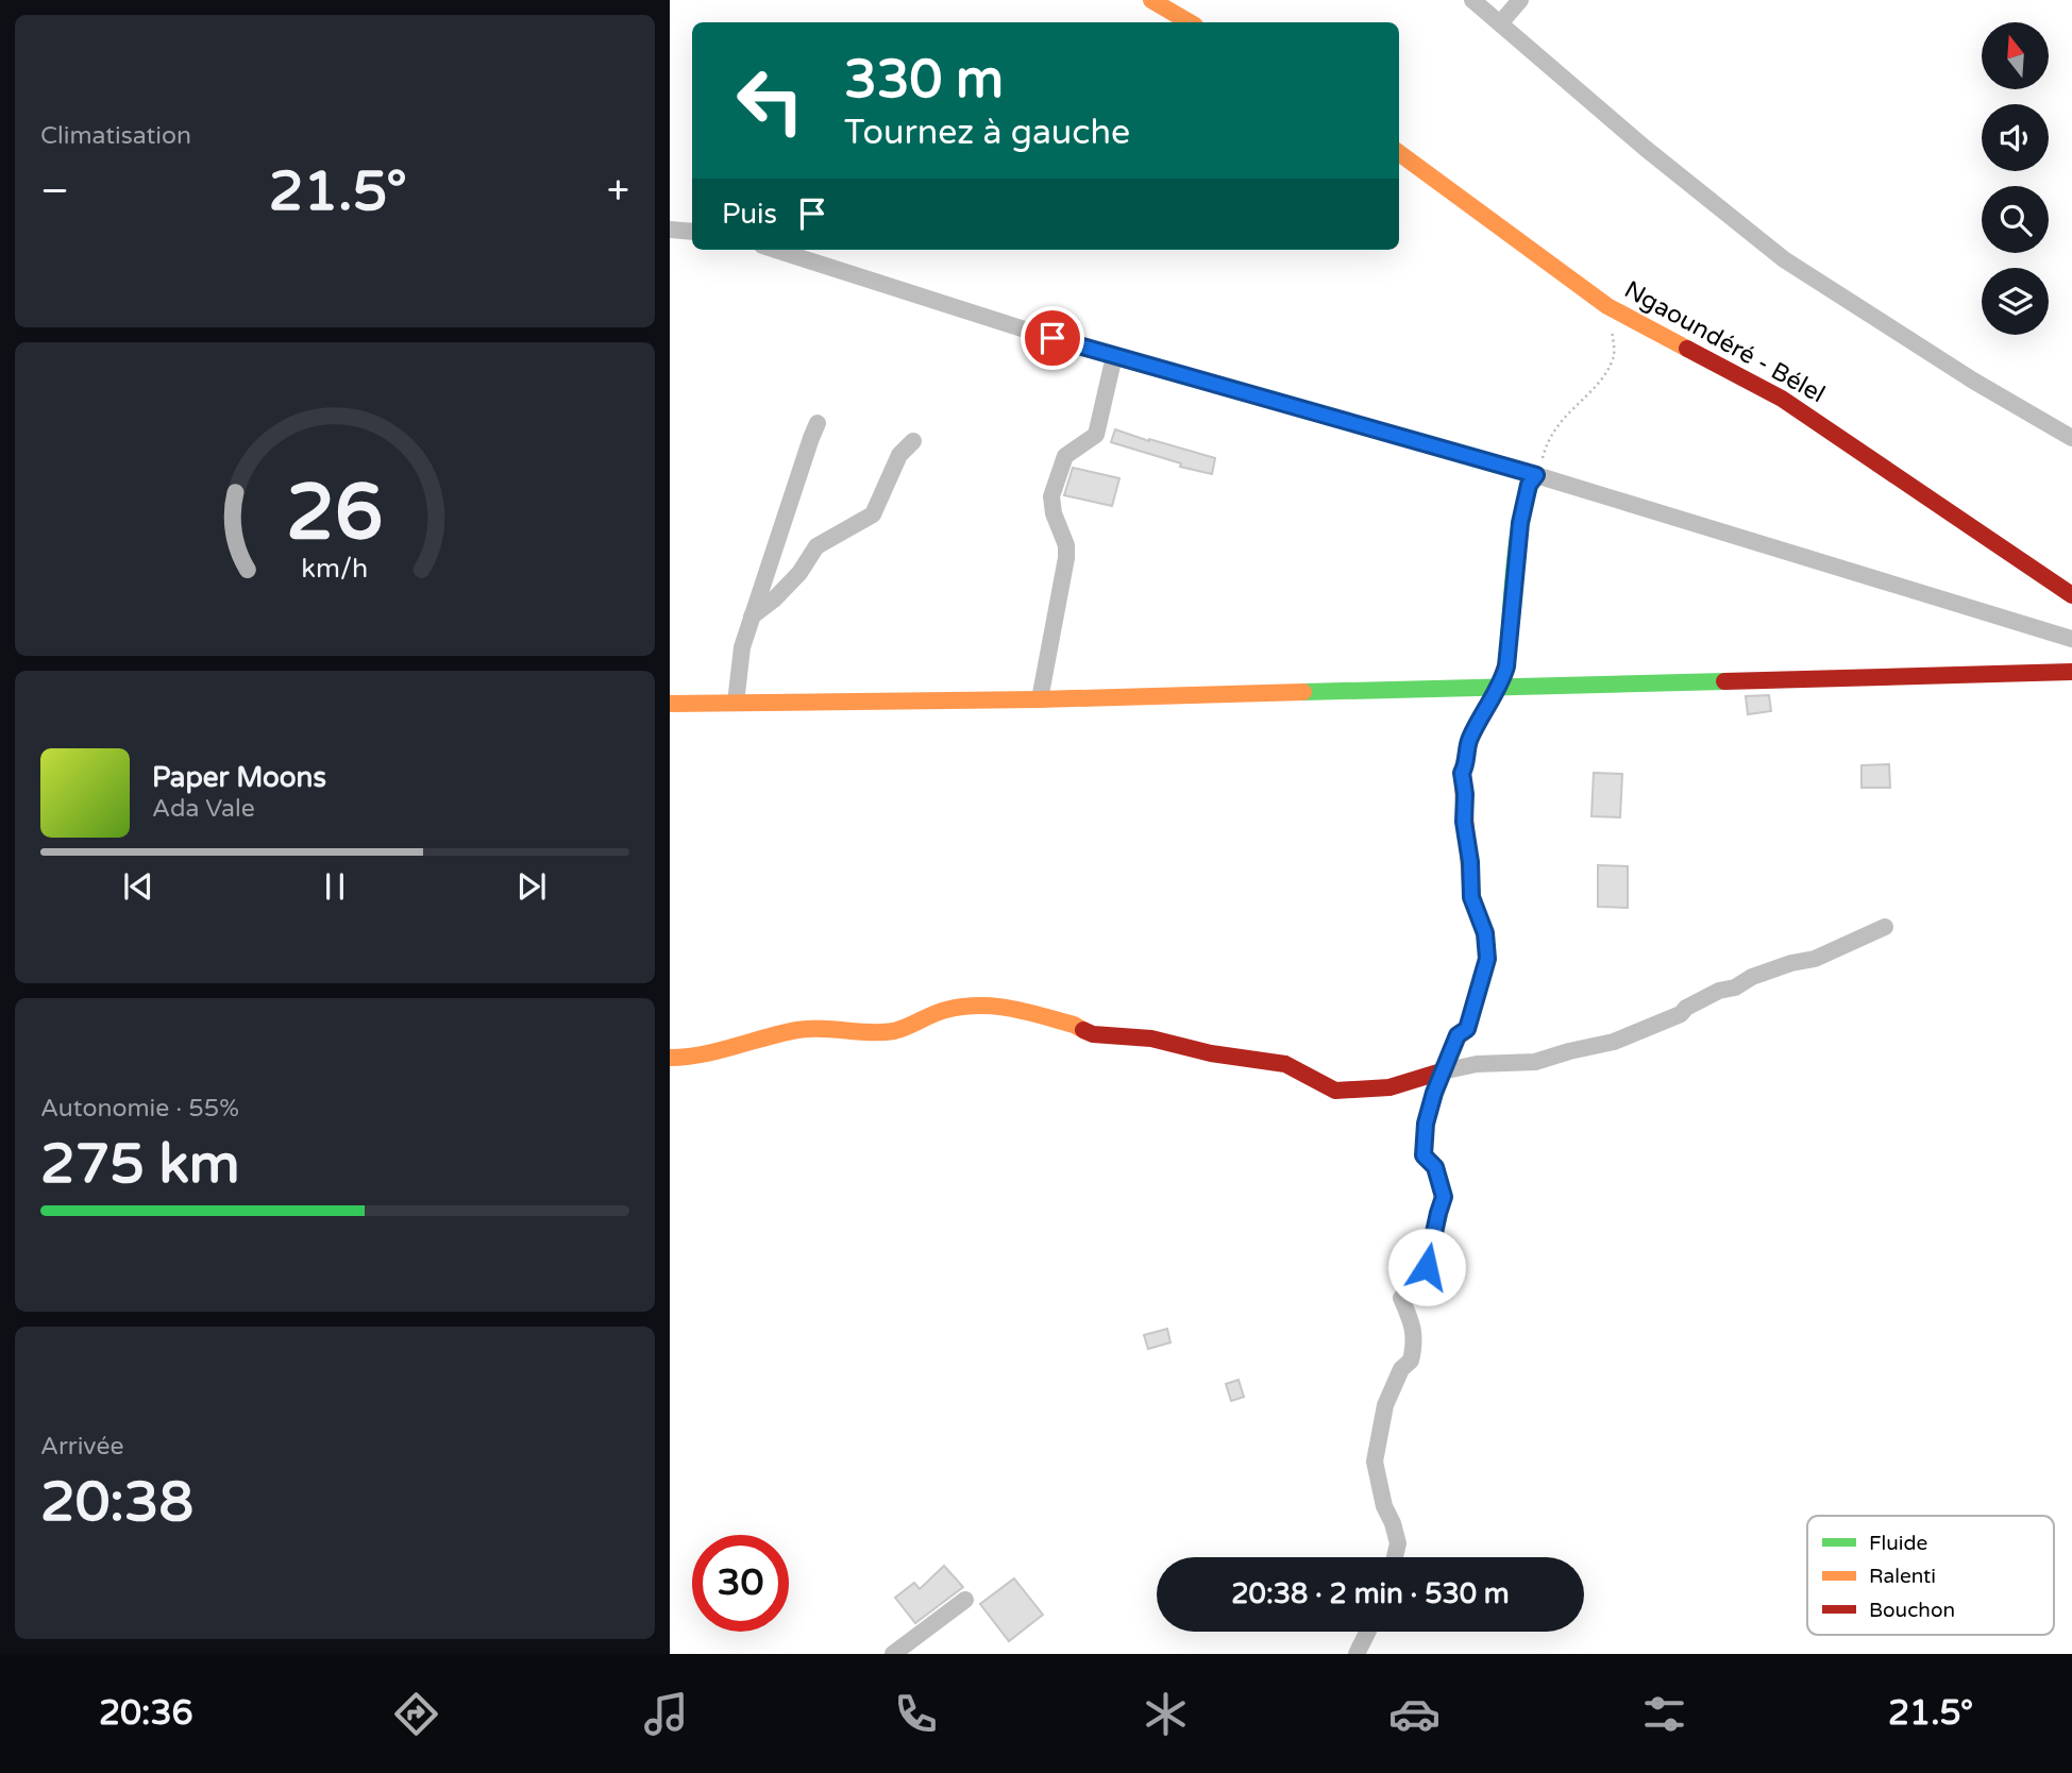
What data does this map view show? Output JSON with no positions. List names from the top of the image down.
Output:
{
  "streets": {
    "street": ["Ngaoundéré - Bélel"]
  },
  "legend": ["Fluide", "Ralenti", "Bouchon"],
  "north": "top",
  "page": {
    "tile": [
      "Climatisation",
      ["Autonomie · 55%", "275 km"],
      ["Arrivée", "20:38"]
    ],
    "turn": ["330 m", "Tournez à gauche"],
    "heat": ["−", "21.5°", "+"],
    "then": "Puis",
    "song": ["Paper Moons", "Ada Vale"],
    "limit": "30",
    "trip": "20:38 · 2 min · 530 m",
    "tabs": ["20:36", "21.5°"],
    "gauge": ["26", "km/h"]
  }
}
